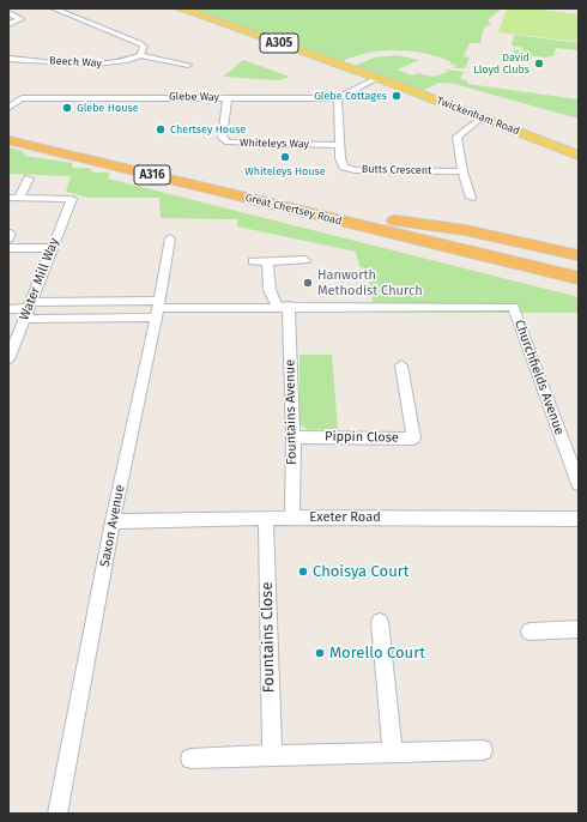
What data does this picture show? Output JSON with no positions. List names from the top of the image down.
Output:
{
  "streets": {
    "highway": ["A316", "Great Chertsey Road"],
    "main road": ["A305", "Twickenham Road"],
    "street": [
      "Beech Way",
      "Glebe Way",
      "Whiteleys Way",
      "Butts Crescent",
      "Water Mill Way",
      "Churchfields Avenue",
      "Fountains Avenue",
      "Pippin Close",
      "Exeter Road",
      "Saxon Avenue",
      "Fountains Close"
    ]
  },
  "crossings": [
    ["A305", "Glebe Way"],
    ["A305", "Twickenham Road"],
    ["Glebe Way", "Twickenham Road"],
    ["Glebe Way", "Whiteleys Way"],
    ["Glebe Way", "Butts Crescent"],
    ["Whiteleys Way", "Butts Crescent"],
    ["Water Mill Way", "Churchfields Avenue"],
    ["Churchfields Avenue", "Fountains Avenue"],
    ["Churchfields Avenue", "Saxon Avenue"],
    ["Fountains Avenue", "Pippin Close"],
    ["Fountains Avenue", "Exeter Road"],
    ["Exeter Road", "Saxon Avenue"],
    ["Exeter Road", "Fountains Close"]
  ],
  "places": [
    "David Lloyd Clubs",
    "Glebe Cottages",
    "Glebe House",
    "Chertsey House",
    "Whiteleys House",
    "Hanworth Methodist Church",
    "Choisya Court",
    "Morello Court"
  ]
}
